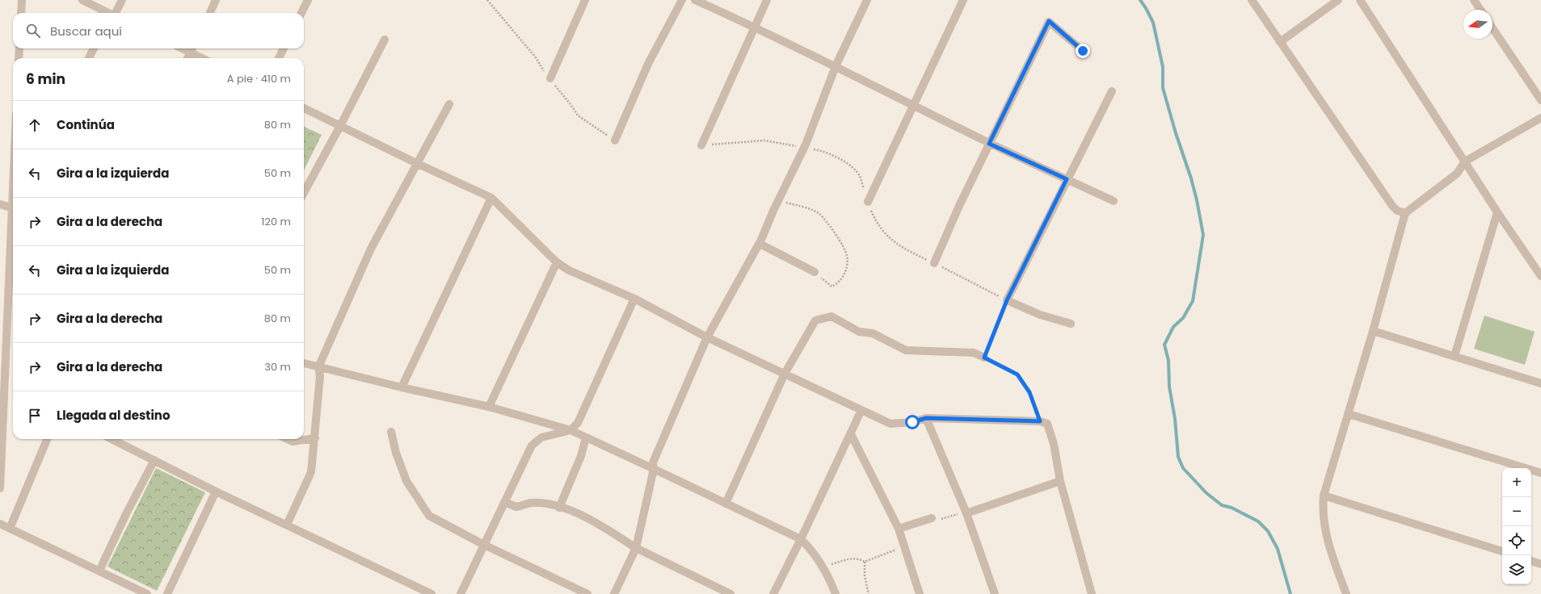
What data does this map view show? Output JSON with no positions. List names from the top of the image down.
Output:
{
  "north": "left",
  "page": {
    "search": "Buscar aquí",
    "heading": ["6 min", "A pie · 410 m"],
    "list": [
      ["Continúa", "80 m"],
      ["Gira a la izquierda", "50 m"],
      ["Gira a la derecha", "120 m"],
      ["Gira a la izquierda", "50 m"],
      ["Gira a la derecha", "80 m"],
      ["Gira a la derecha", "30 m"],
      "Llegada al destino"
    ],
    "map_buttons": ["+", "−"]
  }
}
